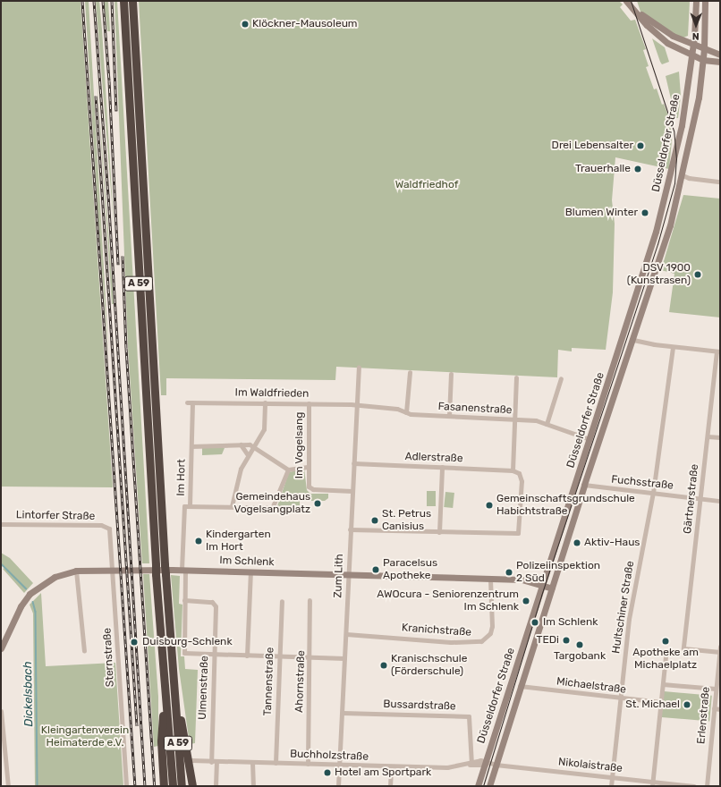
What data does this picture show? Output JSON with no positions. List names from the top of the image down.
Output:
{
  "streets": {
    "highway": ["A 59"],
    "main road": ["Düsseldorfer Straße", "Im Schlenk"],
    "street": [
      "Im Waldfrieden",
      "Fasanenstraße",
      "Im Vogelsang",
      "Adlerstraße",
      "Im Hort",
      "Fuchsstraße",
      "Gärtnerstraße",
      "Lintorfer Straße",
      "Zum Lith",
      "Hultschiner Straße",
      "Kranichstraße",
      "Sternstraße",
      "Tannenstraße",
      "Ahornstraße",
      "Michaelstraße",
      "Ulmenstraße",
      "Bussardstraße",
      "Erlenstraße",
      "Buchholzstraße",
      "Nikolaistraße"
    ]
  },
  "crossings": [
    ["Düsseldorfer Straße", "Fasanenstraße"],
    ["Düsseldorfer Straße", "Fuchsstraße"],
    ["Düsseldorfer Straße", "Im Schlenk"],
    ["Düsseldorfer Straße", "Michaelstraße"],
    ["Düsseldorfer Straße", "Buchholzstraße"],
    ["Düsseldorfer Straße", "Nikolaistraße"],
    ["A 59", "Buchholzstraße"],
    ["Im Waldfrieden", "Fasanenstraße"],
    ["Im Waldfrieden", "Im Vogelsang"],
    ["Im Waldfrieden", "Im Hort"],
    ["Im Waldfrieden", "Zum Lith"],
    ["Fasanenstraße", "Zum Lith"],
    ["Im Vogelsang", "Zum Lith"],
    ["Adlerstraße", "Zum Lith"],
    ["Im Hort", "Im Schlenk"],
    ["Fuchsstraße", "Gärtnerstraße"],
    ["Fuchsstraße", "Hultschiner Straße"],
    ["Gärtnerstraße", "Erlenstraße"],
    ["Lintorfer Straße", "Sternstraße"],
    ["Im Schlenk", "Zum Lith"],
    ["Im Schlenk", "Kranichstraße"],
    ["Im Schlenk", "Sternstraße"],
    ["Zum Lith", "Kranichstraße"],
    ["Zum Lith", "Bussardstraße"],
    ["Zum Lith", "Buchholzstraße"],
    ["Hultschiner Straße", "Michaelstraße"],
    ["Hultschiner Straße", "Nikolaistraße"],
    ["Tannenstraße", "Buchholzstraße"],
    ["Ahornstraße", "Buchholzstraße"],
    ["Ulmenstraße", "Buchholzstraße"],
    ["Bussardstraße", "Buchholzstraße"],
    ["Buchholzstraße", "Nikolaistraße"]
  ],
  "water": ["Dickelsbach"],
  "parks": ["Waldfriedhof", "Kleingartenverein Heimaterde e.V."],
  "places": [
    "Klöckner-Mausoleum",
    "Drei Lebensalter",
    "Trauerhalle",
    "Blumen Winter",
    "DSV 1900 (Kunstrasen)",
    "Gemeindehaus Vogelsangplatz",
    "Gemeinschaftsgrundschule Habichtstraße",
    "St. Petrus Canisius",
    "Kindergarten Im Hort",
    "Aktiv-Haus",
    "Paracelsus Apotheke",
    "Polizeiinspektion 2 Süd",
    "AWOcura - Seniorenzentrum Im Schlenk",
    "Im Schlenk",
    "TEDi",
    "Apotheke am Michaelplatz",
    "Duisburg-Schlenk",
    "Targobank",
    "Kranischschule (Förderschule)",
    "St. Michael",
    "Hotel am Sportpark"
  ],
  "north": "bottom"
}
